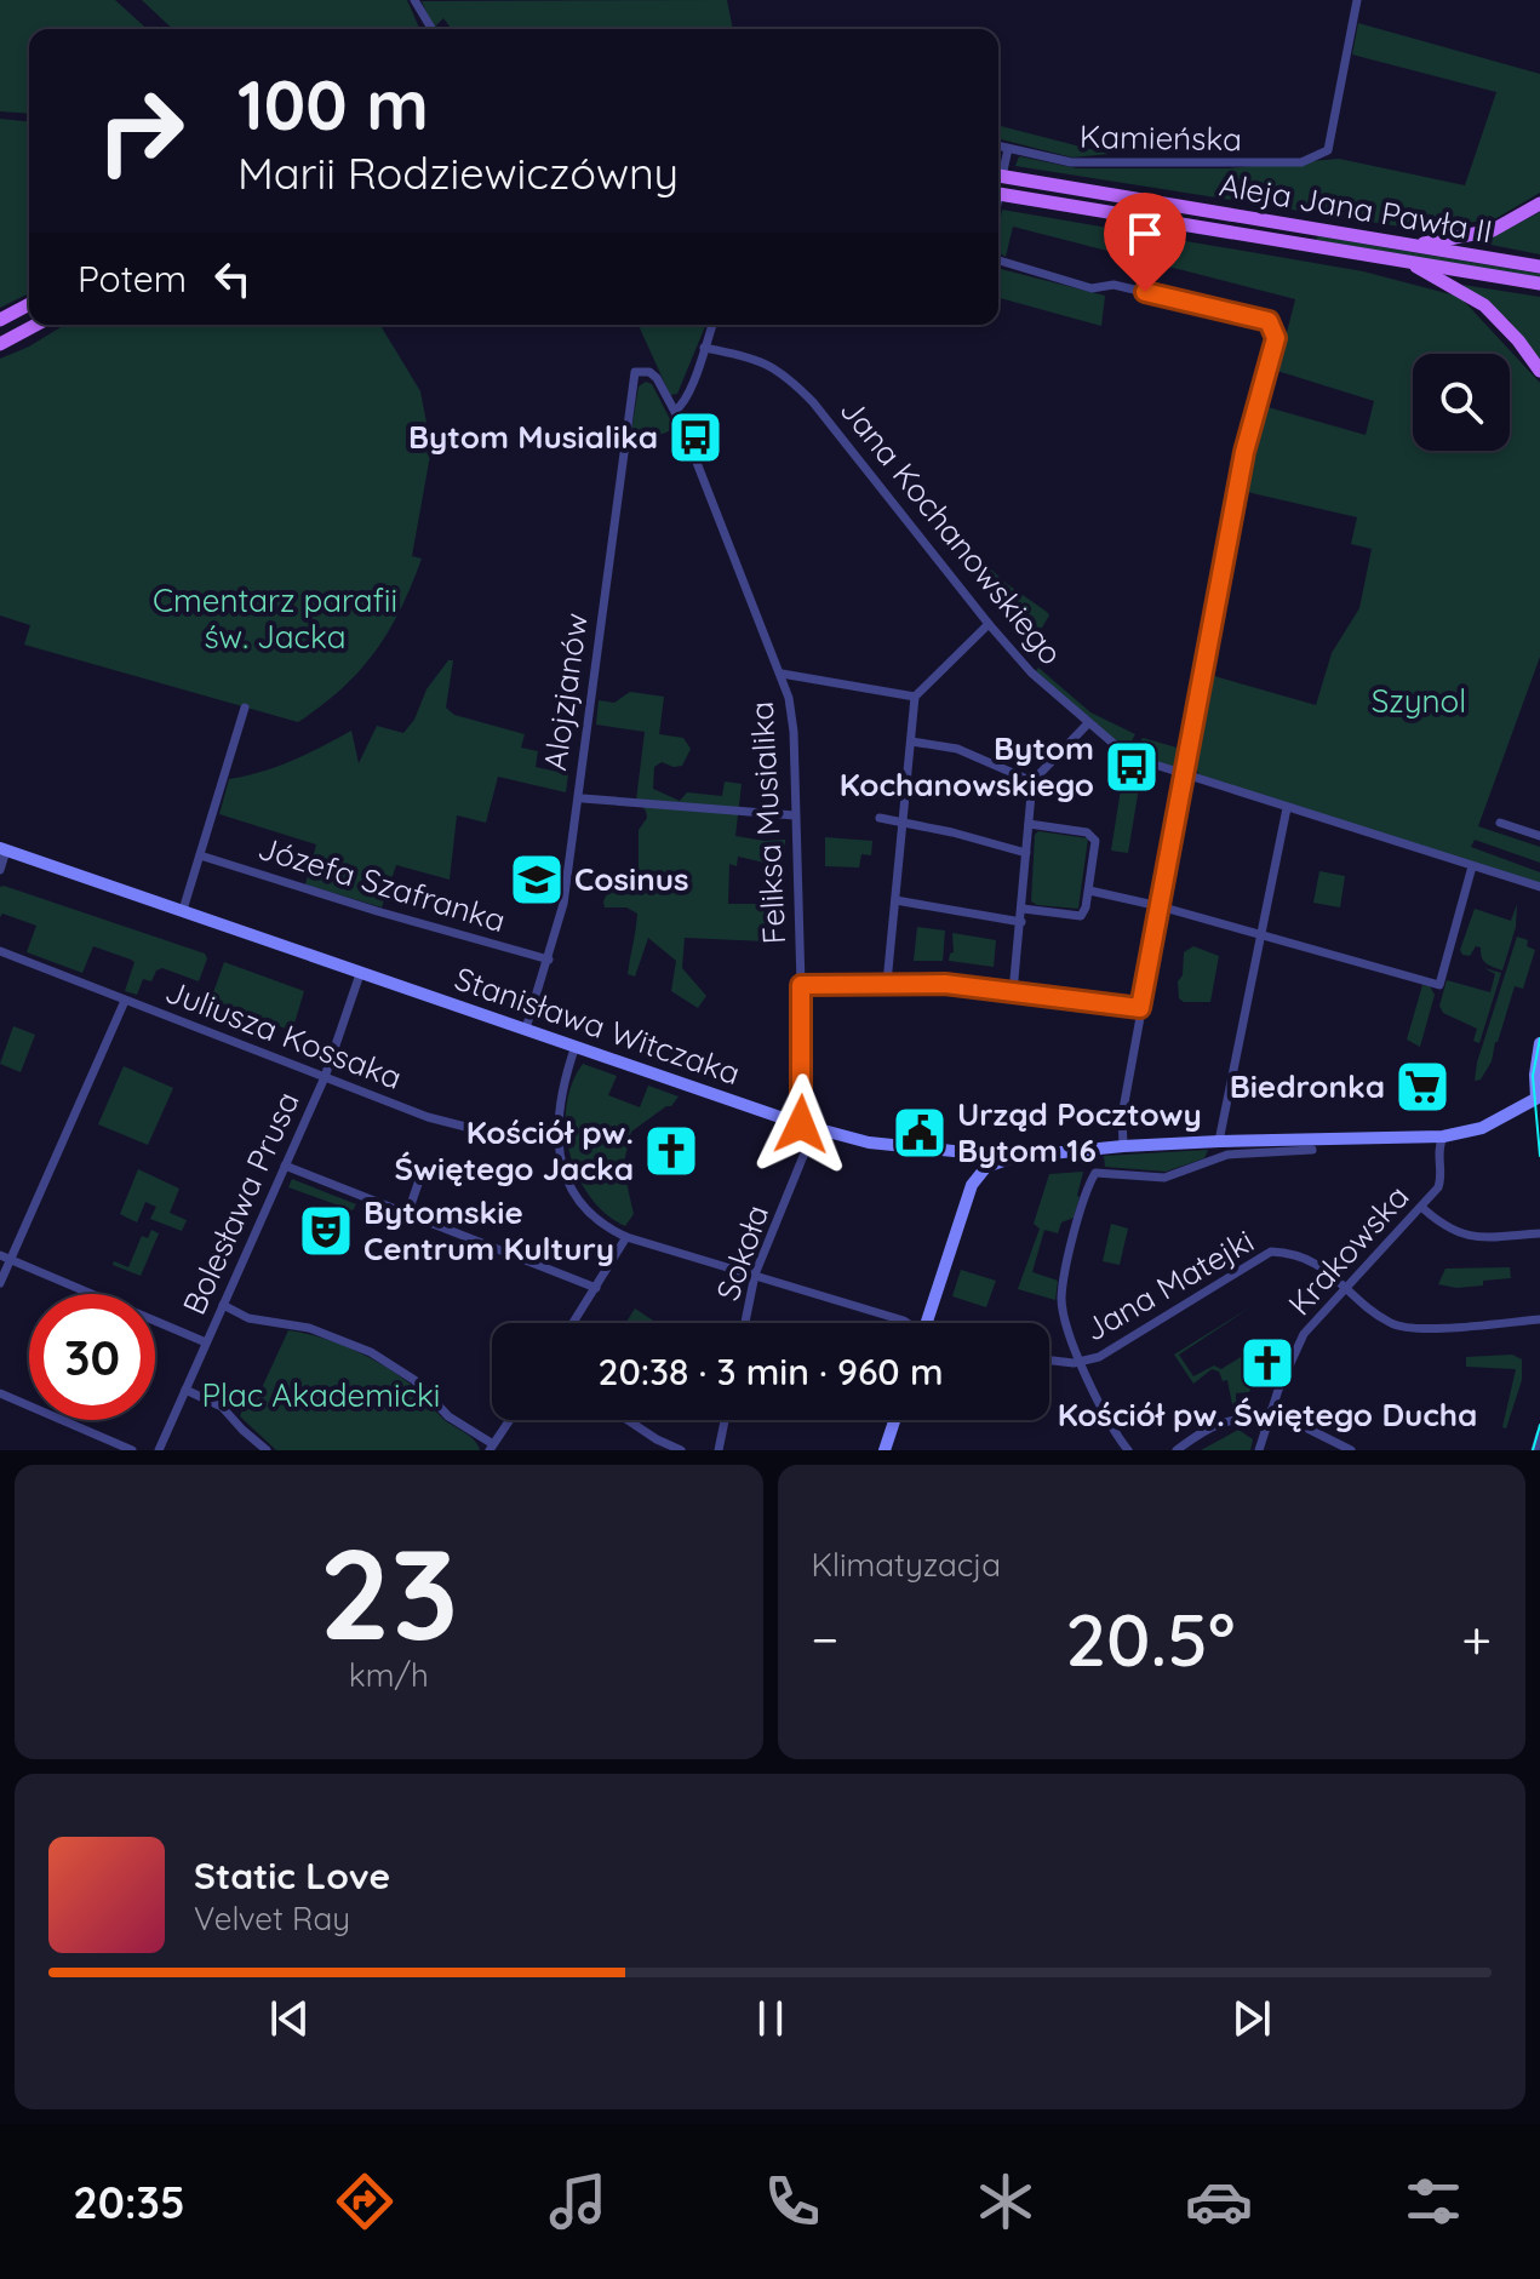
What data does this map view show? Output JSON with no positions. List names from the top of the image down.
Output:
{
  "streets": {
    "main road": ["Aleja Jana Pawła II"],
    "street": [
      "Kamieńska",
      "Jana Kochanowskiego",
      "Alojzjanów",
      "Feliksa Musialika",
      "Józefa Szafranka",
      "Stanisława Witczaka",
      "Juliusza Kossaka",
      "Bolesława Prusa",
      "Krakowska",
      "Sokoła",
      "Jana Matejki"
    ]
  },
  "crossings": [
    ["Alojzjanów", "Feliksa Musialika"],
    ["Alojzjanów", "Józefa Szafranka"],
    ["Alojzjanów", "Stanisława Witczaka"],
    ["Feliksa Musialika", "Stanisława Witczaka"],
    ["Feliksa Musialika", "Sokoła"],
    ["Stanisława Witczaka", "Bolesława Prusa"],
    ["Stanisława Witczaka", "Krakowska"],
    ["Stanisława Witczaka", "Sokoła"],
    ["Juliusza Kossaka", "Bolesława Prusa"],
    ["Krakowska", "Jana Matejki"]
  ],
  "parks": ["Cmentarz parafii św. Jacka", "Szynol", "Plac Akademicki"],
  "places": {
    "bus stop": ["Bytom Musialika", "Bytom Kochanowskiego"],
    "school or university": ["Cosinus"],
    "supermarket": ["Biedronka"],
    "public building": ["Urząd Pocztowy Bytom 16"],
    "church": ["Kościół pw. Świętego Jacka", "Kościół pw. Świętego Ducha"],
    "theatre": ["Bytomskie Centrum Kultury"]
  },
  "page": {
    "turn": ["100 m", "Marii Rodziewiczówny"],
    "then": "Potem",
    "limit": "30",
    "trip": "20:38 · 3 min · 960 m",
    "tile": [
      ["23", "km/h"],
      "Klimatyzacja"
    ],
    "heat": ["−", "20.5°", "+"],
    "song": ["Static Love", "Velvet Ray"],
    "tabs": "20:35"
  }
}
